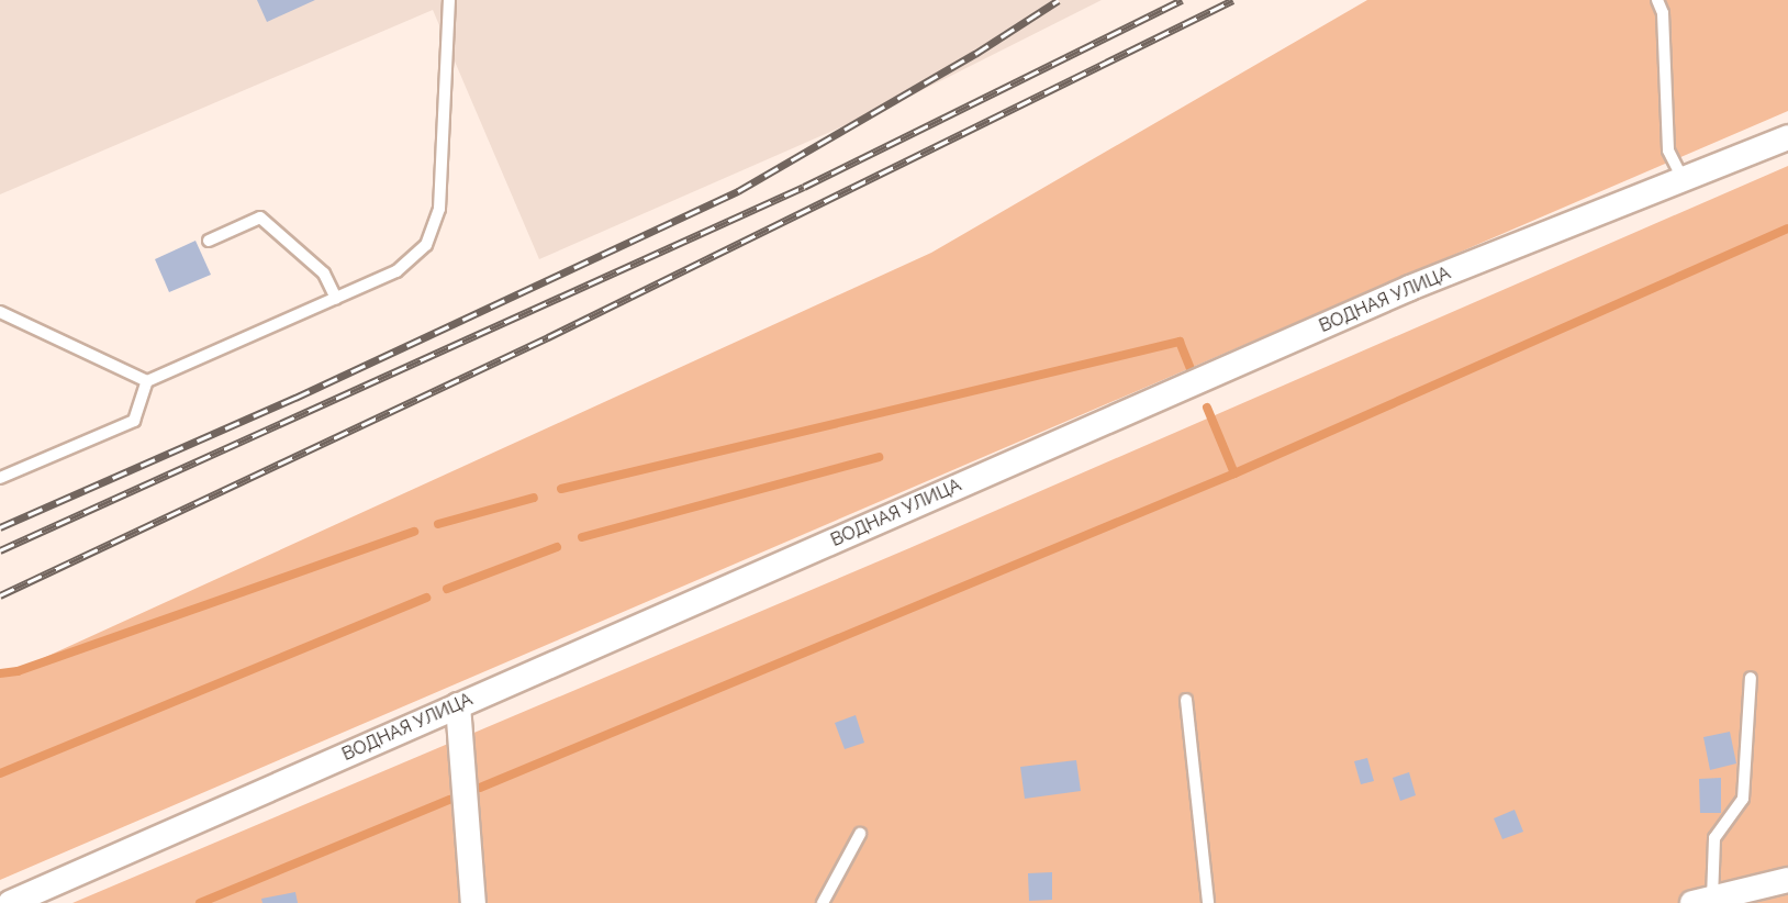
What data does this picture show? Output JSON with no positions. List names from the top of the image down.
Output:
{
  "streets": {
    "street": ["ВОДНАЯ УЛИЦА"]
  }
}
